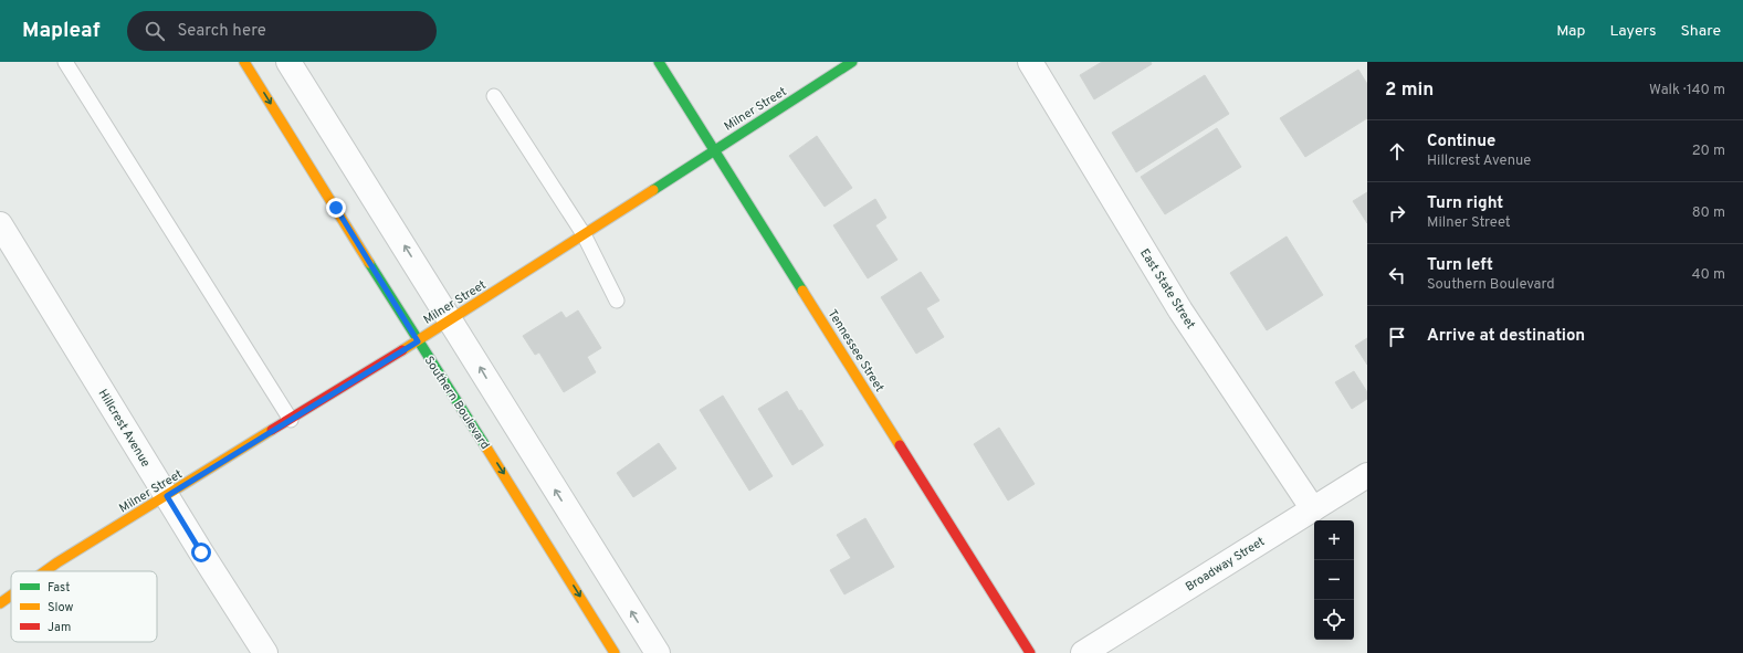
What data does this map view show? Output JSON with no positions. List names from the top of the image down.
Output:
{
  "streets": {
    "street": [
      "Milner Street",
      "East State Street",
      "Tennessee Street",
      "Southern Boulevard",
      "Hillcrest Avenue",
      "Broadway Street"
    ]
  },
  "crossings": [
    ["Milner Street", "Tennessee Street"],
    ["Milner Street", "Southern Boulevard"],
    ["Milner Street", "Hillcrest Avenue"],
    ["East State Street", "Broadway Street"]
  ],
  "legend": ["Fast", "Slow", "Jam"],
  "page": {
    "header": "Mapleaf",
    "search": "Search here",
    "nav": ["Map", "Layers", "Share"],
    "heading": ["2 min", "Walk · 140 m"],
    "list": [
      ["Continue", "Hillcrest Avenue", "20 m"],
      ["Turn right", "Milner Street", "80 m"],
      ["Turn left", "Southern Boulevard", "40 m"],
      "Arrive at destination"
    ],
    "map_buttons": ["+", "−"]
  }
}
